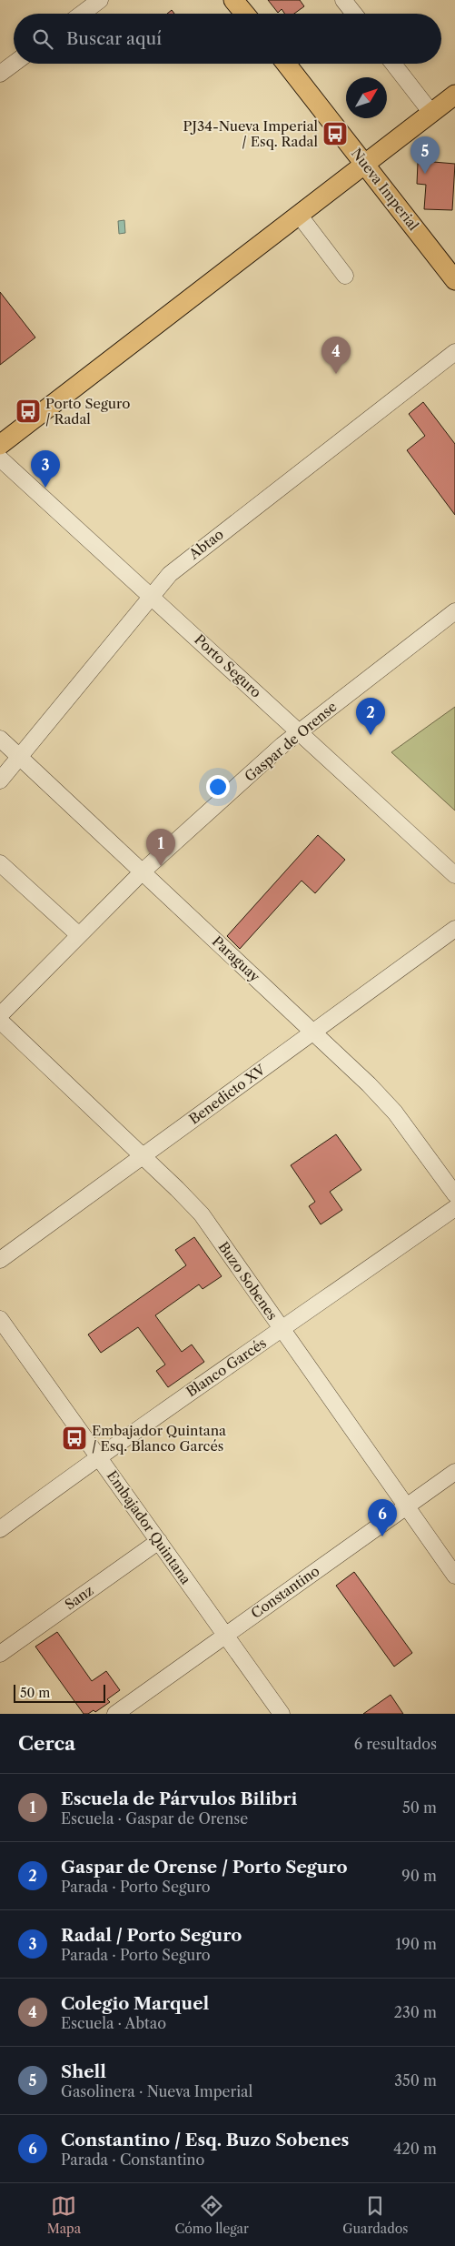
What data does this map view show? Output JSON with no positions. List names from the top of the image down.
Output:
{
  "streets": {
    "main road": ["Nueva Imperial"],
    "street": [
      "Abtao",
      "Porto Seguro",
      "Gaspar de Orense",
      "Paraguay",
      "Benedicto XV",
      "Buzo Sobenes",
      "Blanco Garcés",
      "Embajador Quintana",
      "Constantino",
      "Sanz"
    ]
  },
  "crossings": [
    ["Abtao", "Porto Seguro"],
    ["Abtao", "Paraguay"],
    ["Porto Seguro", "Gaspar de Orense"],
    ["Gaspar de Orense", "Paraguay"],
    ["Paraguay", "Benedicto XV"],
    ["Benedicto XV", "Buzo Sobenes"],
    ["Buzo Sobenes", "Blanco Garcés"],
    ["Buzo Sobenes", "Constantino"],
    ["Blanco Garcés", "Embajador Quintana"],
    ["Embajador Quintana", "Constantino"],
    ["Embajador Quintana", "Sanz"]
  ],
  "places": {
    "bus stop": ["PJ34-Nueva Imperial / Esq. Radal", "Porto Seguro / Radal", "Embajador Quintana / Esq. Blanco Garcés"]
  },
  "scale_bar": "50 m",
  "north": "top right",
  "page": {
    "search": "Buscar aquí",
    "pins": [
      "5",
      "4",
      "3",
      "2",
      "1",
      "6"
    ],
    "scale": "50 m",
    "heading": ["Cerca", "6 resultados"],
    "list": [
      {
        "mark": "1",
        "name": "Escuela de Párvulos Bilibri",
        "note": "Escuela · Gaspar de Orense",
        "value": "50 m"
      },
      {
        "mark": "2",
        "name": "Gaspar de Orense / Porto Seguro",
        "note": "Parada · Porto Seguro",
        "value": "90 m"
      },
      {
        "mark": "3",
        "name": "Radal / Porto Seguro",
        "note": "Parada · Porto Seguro",
        "value": "190 m"
      },
      {
        "mark": "4",
        "name": "Colegio Marquel",
        "note": "Escuela · Abtao",
        "value": "230 m"
      },
      {
        "mark": "5",
        "name": "Shell",
        "note": "Gasolinera · Nueva Imperial",
        "value": "350 m"
      },
      {
        "mark": "6",
        "name": "Constantino / Esq. Buzo Sobenes",
        "note": "Parada · Constantino",
        "value": "420 m"
      }
    ],
    "nav": ["Mapa", "Cómo llegar", "Guardados"]
  }
}
